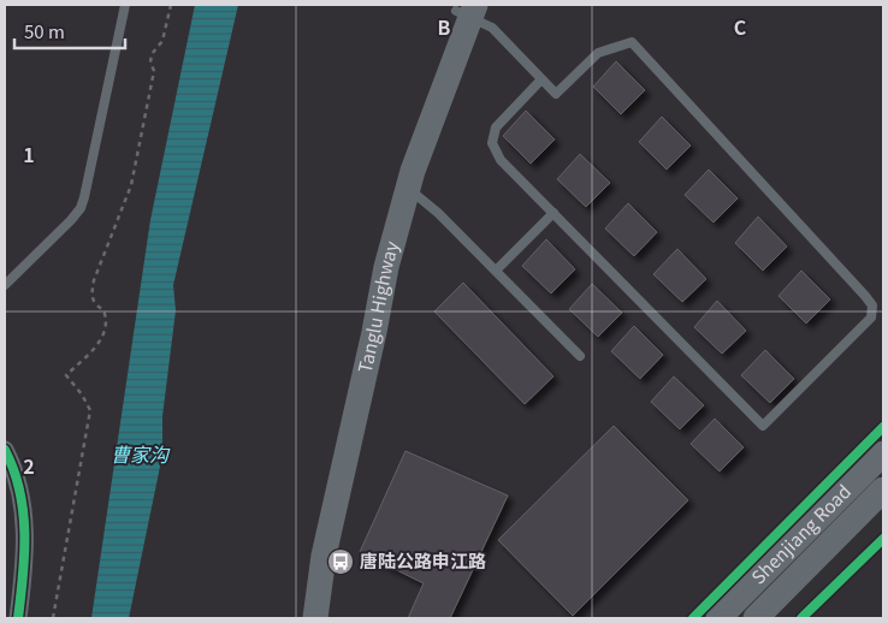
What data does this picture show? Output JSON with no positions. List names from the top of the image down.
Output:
{
  "streets": {
    "main road": ["Tanglu Highway", "Shenjiang Road"]
  },
  "water": ["曹家沟"],
  "places": {
    "bus stop": ["唐陆公路申江路"]
  },
  "scale_bar": "50 m",
  "grid": {
    "columns": ["B", "C"],
    "rows": ["1", "2"]
  }
}
